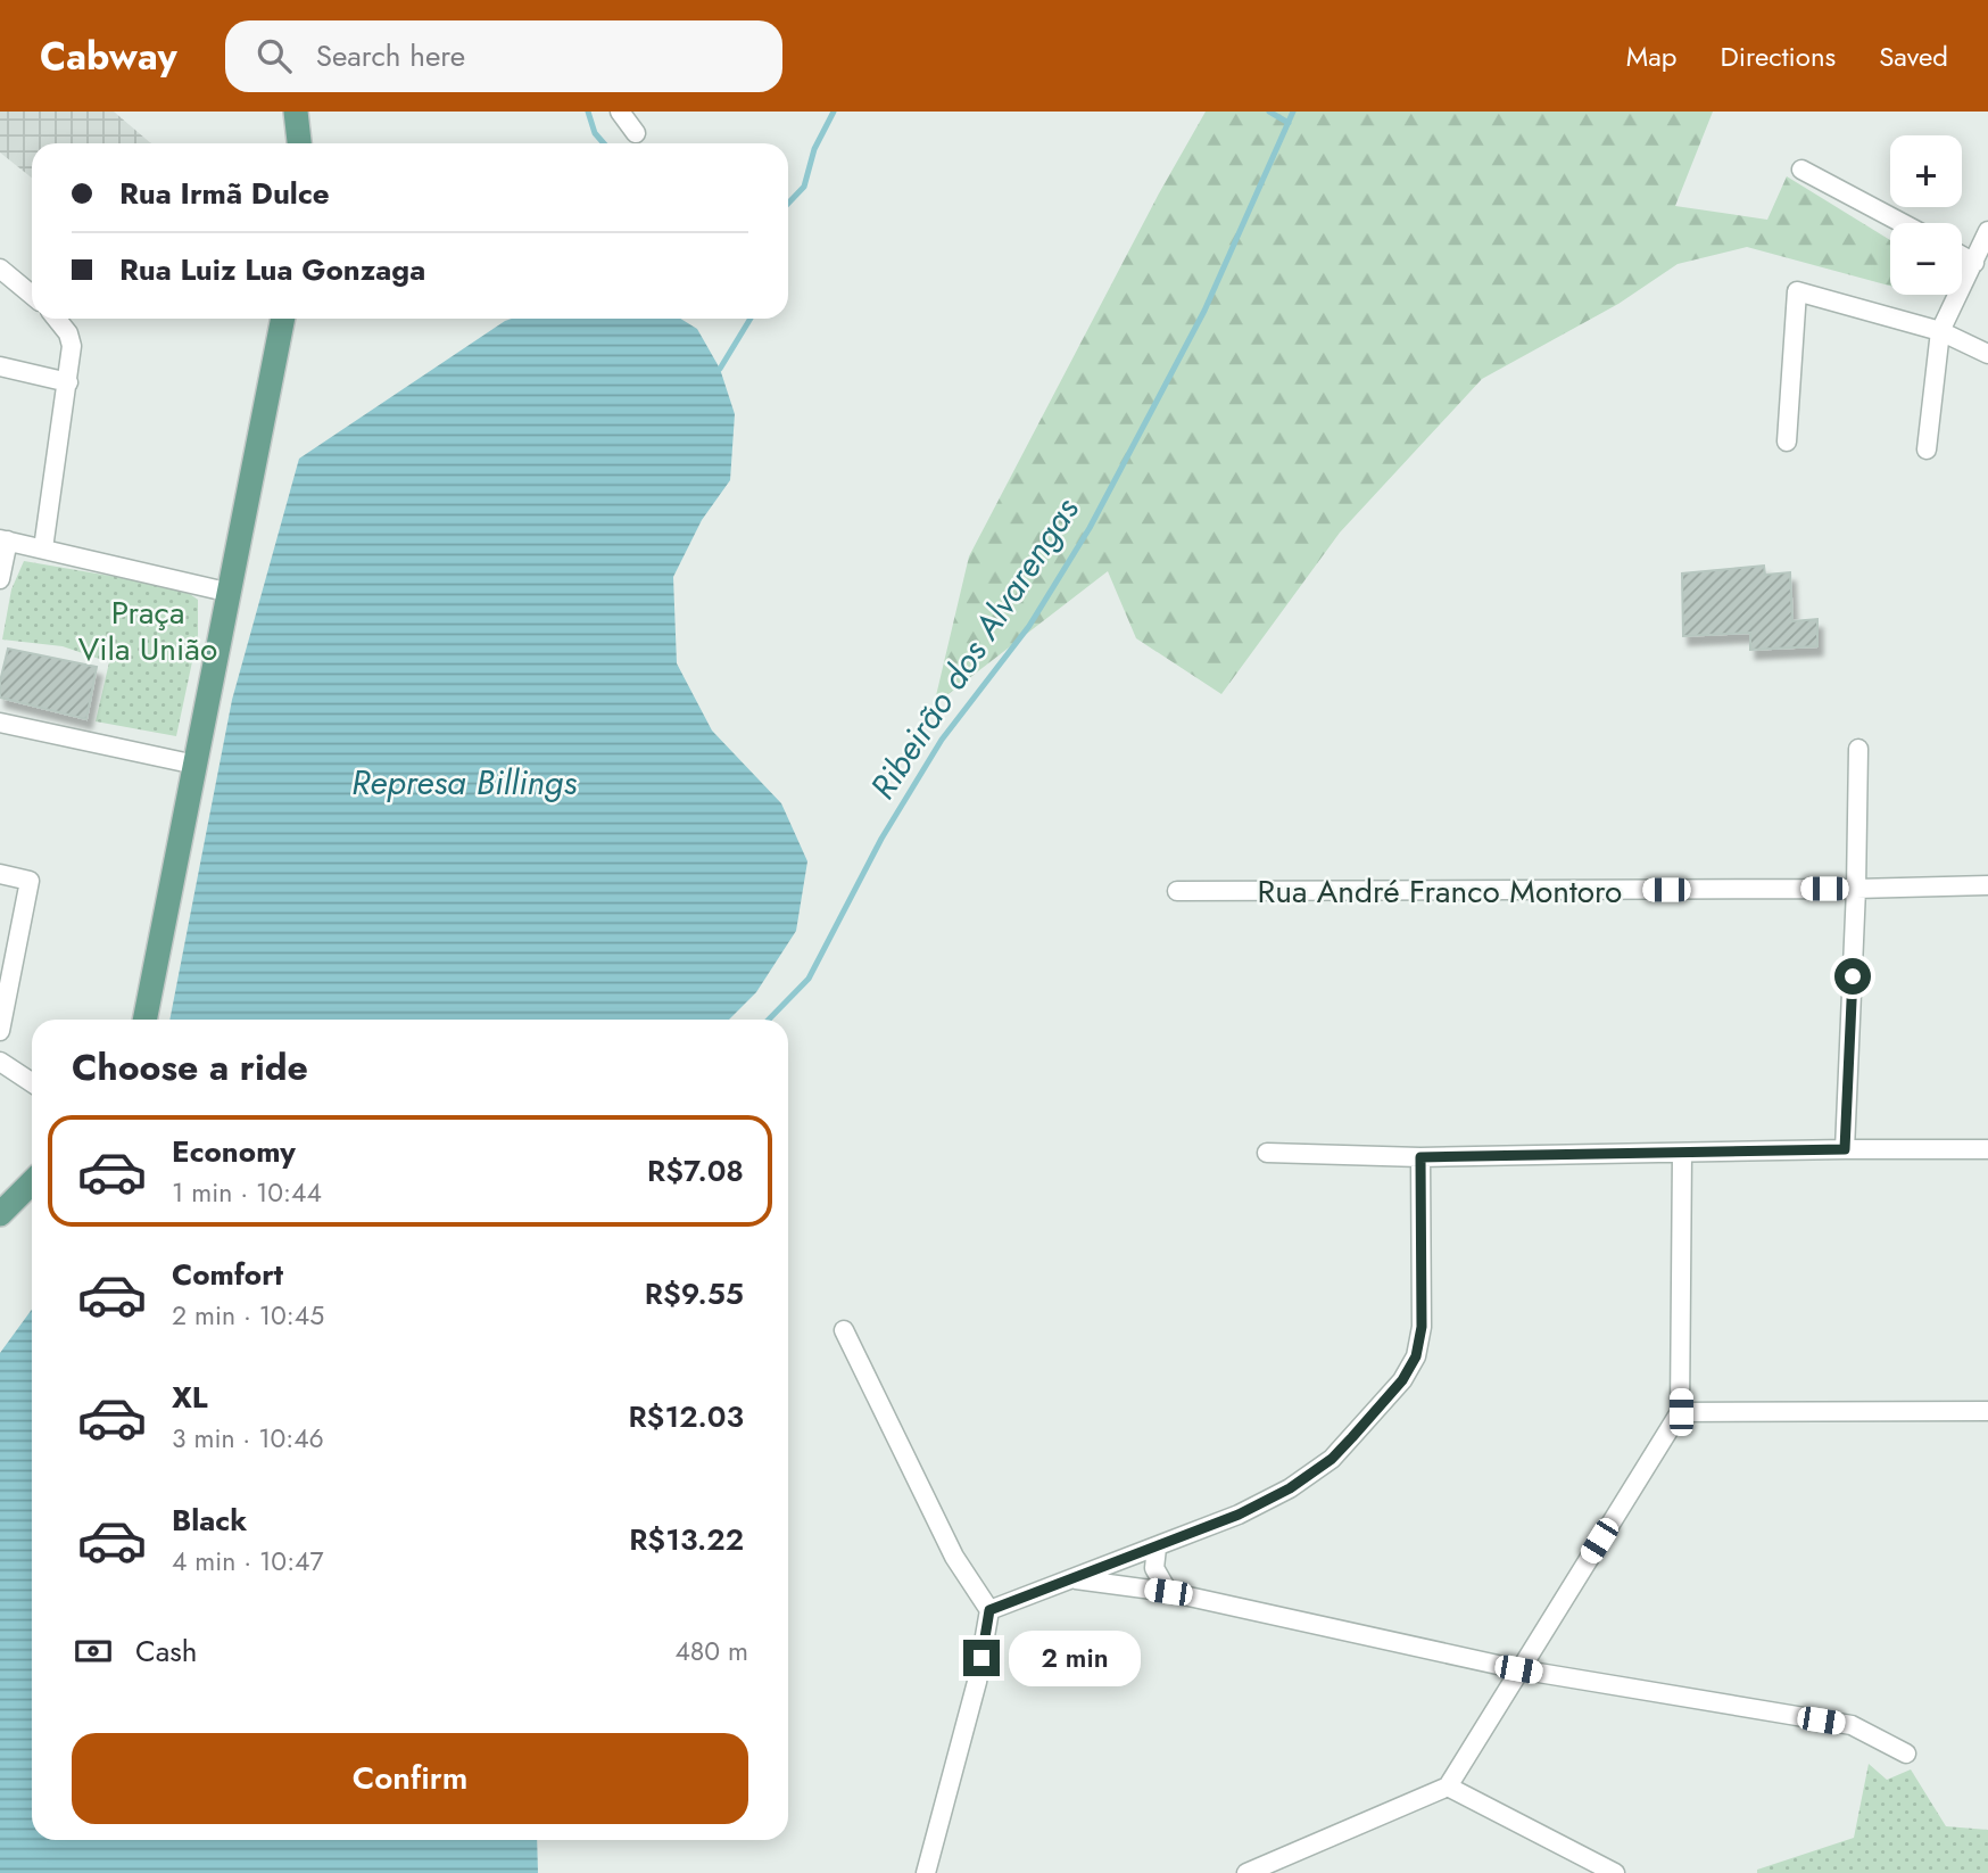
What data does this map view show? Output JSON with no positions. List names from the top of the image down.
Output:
{
  "streets": {
    "street": ["Rua André Franco Montoro"]
  },
  "water": ["Ribeirão dos Alvarengas", "Represa Billings"],
  "parks": ["Praça Vila União"],
  "page": {
    "header": "Cabway",
    "search": "Search here",
    "nav": ["Map", "Directions", "Saved"],
    "map_buttons": ["+", "−"],
    "banner": ["Rua Irmã Dulce", "Rua Luiz Lua Gonzaga"],
    "heading": "Choose a ride",
    "list": [
      {
        "name": "Economy",
        "note": "1 min · 10:44",
        "value": "R$7.08"
      },
      {
        "name": "Comfort",
        "note": "2 min · 10:45",
        "value": "R$9.55"
      },
      {
        "name": "XL",
        "note": "3 min · 10:46",
        "value": "R$12.03"
      },
      {
        "name": "Black",
        "note": "4 min · 10:47",
        "value": "R$13.22"
      }
    ],
    "pay": ["Cash", "480 m"],
    "bubble": "2 min",
    "buttons": "Confirm"
  }
}
